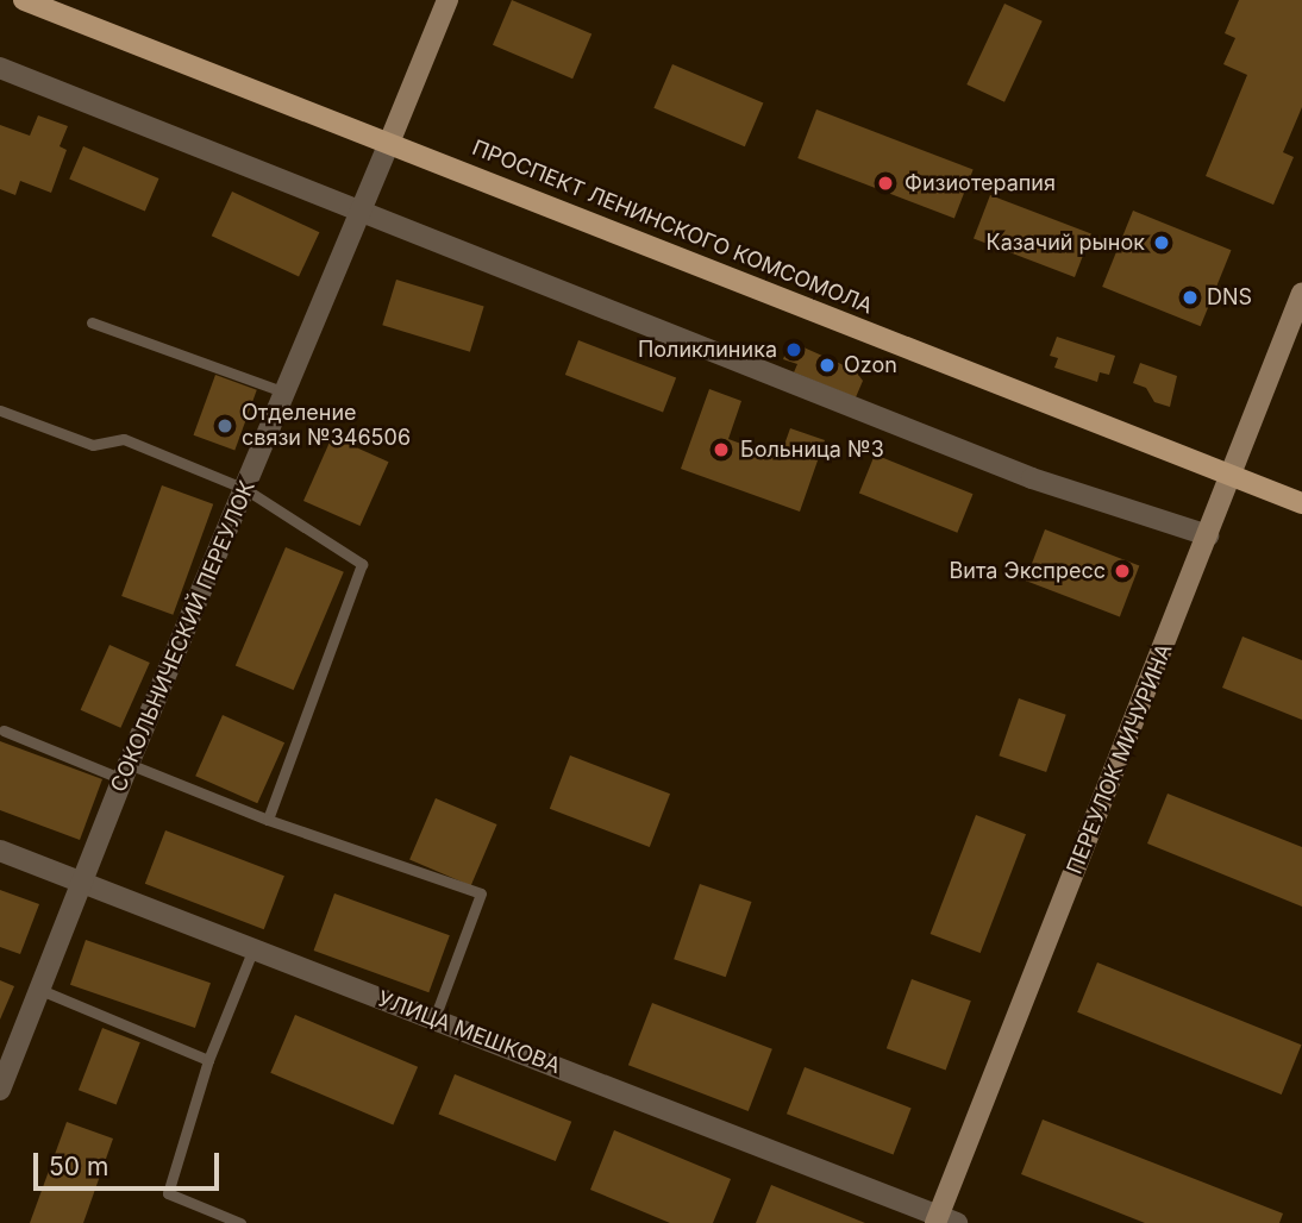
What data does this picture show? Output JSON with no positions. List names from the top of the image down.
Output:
{
  "streets": {
    "main road": ["ПРОСПЕКТ ЛЕНИНСКОГО КОМСОМОЛА", "СОКОЛЬНИЧЕСКИЙ ПЕРЕУЛОК", "ПЕРЕУЛОК МИЧУРИНА"],
    "street": ["УЛИЦА МЕШКОВА"]
  },
  "crossings": [
    ["ПРОСПЕКТ ЛЕНИНСКОГО КОМСОМОЛА", "СОКОЛЬНИЧЕСКИЙ ПЕРЕУЛОК"],
    ["ПРОСПЕКТ ЛЕНИНСКОГО КОМСОМОЛА", "ПЕРЕУЛОК МИЧУРИНА"],
    ["СОКОЛЬНИЧЕСКИЙ ПЕРЕУЛОК", "УЛИЦА МЕШКОВА"],
    ["ПЕРЕУЛОК МИЧУРИНА", "УЛИЦА МЕШКОВА"]
  ],
  "places": [
    "Физиотерапия",
    "Казачий рынок",
    "DNS",
    "Поликлиника",
    "Ozon",
    "Отделение связи №346506",
    "Больница №3",
    "Вита Экспресс"
  ],
  "scale_bar": "50 m"
}
